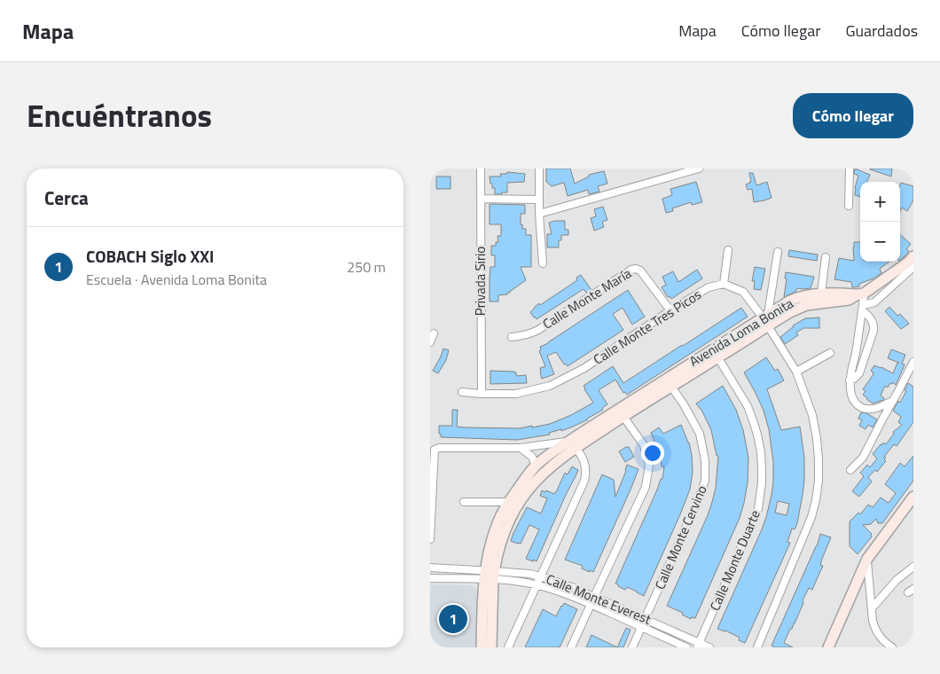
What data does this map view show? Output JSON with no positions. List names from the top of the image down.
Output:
{
  "streets": {
    "main road": ["Avenida Loma Bonita"],
    "street": [
      "Privada Sirio",
      "Calle Monte María",
      "Calle Monte Tres Picos",
      "Calle Monte Cervino",
      "Calle Monte Duarte",
      "Calle Monte Everest"
    ]
  },
  "crossings": [
    ["Privada Sirio", "Calle Monte Tres Picos"],
    ["Calle Monte María", "Calle Monte Tres Picos"],
    ["Avenida Loma Bonita", "Calle Monte Cervino"],
    ["Avenida Loma Bonita", "Calle Monte Duarte"],
    ["Avenida Loma Bonita", "Calle Monte Everest"],
    ["Calle Monte Cervino", "Calle Monte Everest"],
    ["Calle Monte Duarte", "Calle Monte Everest"]
  ],
  "page": {
    "header": "Mapa",
    "nav": ["Mapa", "Cómo llegar", "Guardados"],
    "title": "Encuéntranos",
    "buttons": "Cómo llegar",
    "heading": "Cerca",
    "map_buttons": ["+", "−"],
    "list": [
      {
        "mark": "1",
        "name": "COBACH Siglo XXI",
        "note": "Escuela · Avenida Loma Bonita",
        "value": "250 m"
      }
    ],
    "pins": "1"
  }
}
